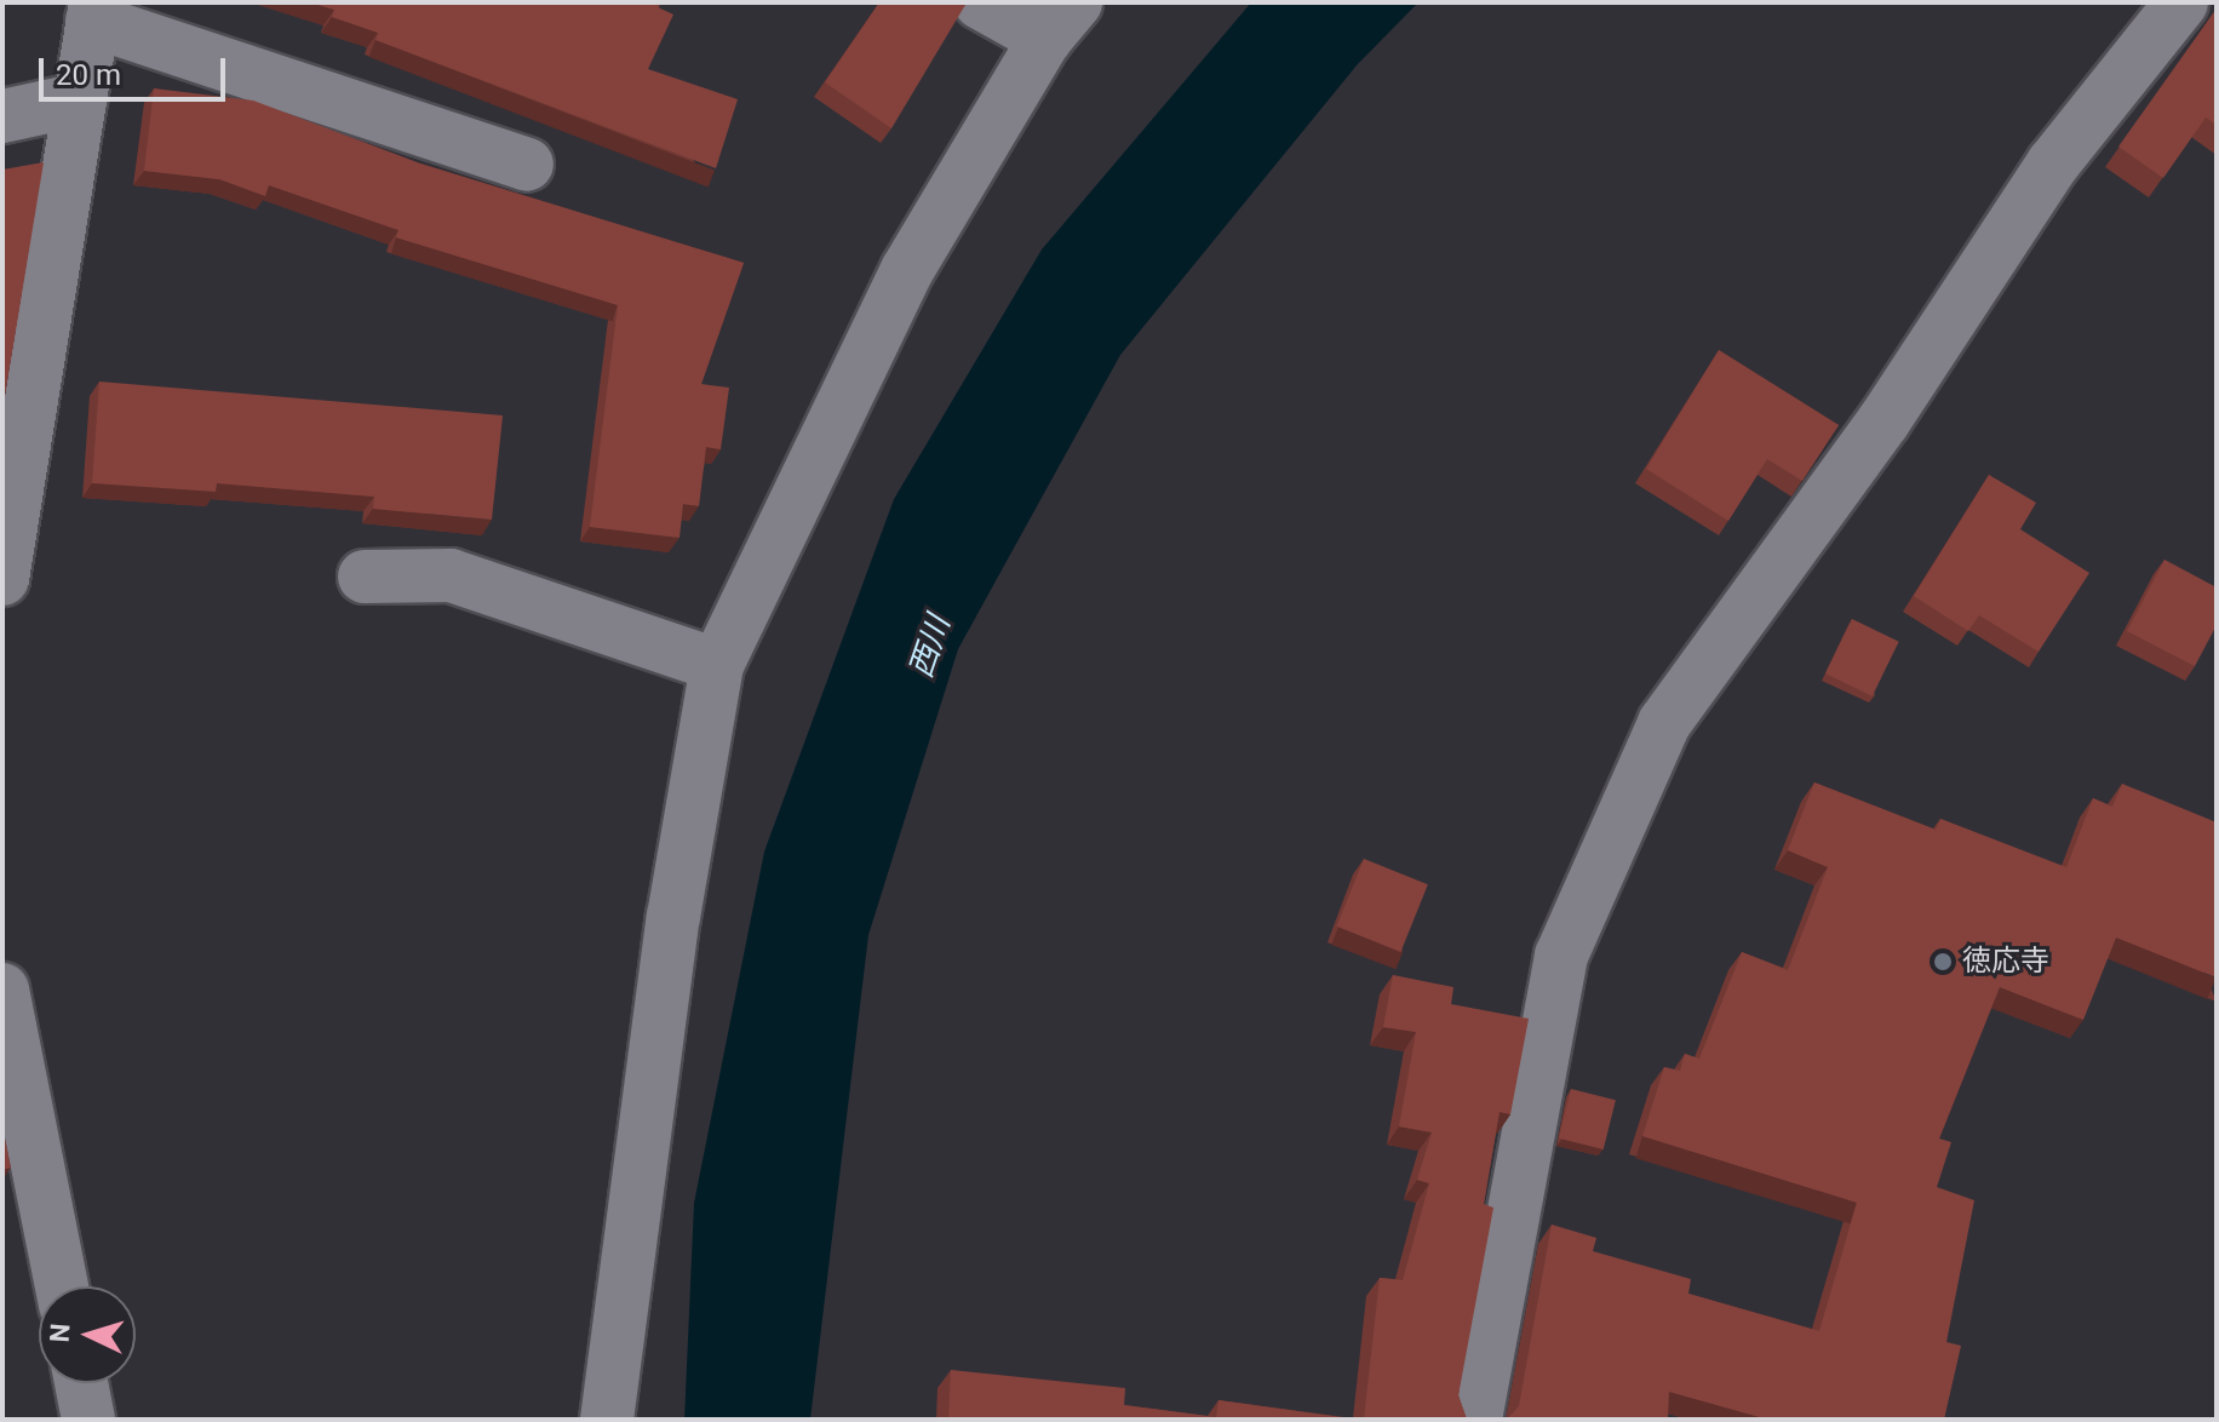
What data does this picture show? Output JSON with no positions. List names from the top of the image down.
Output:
{
  "water": ["西川"],
  "places": ["徳応寺"],
  "scale_bar": "20 m",
  "north": "left"
}
